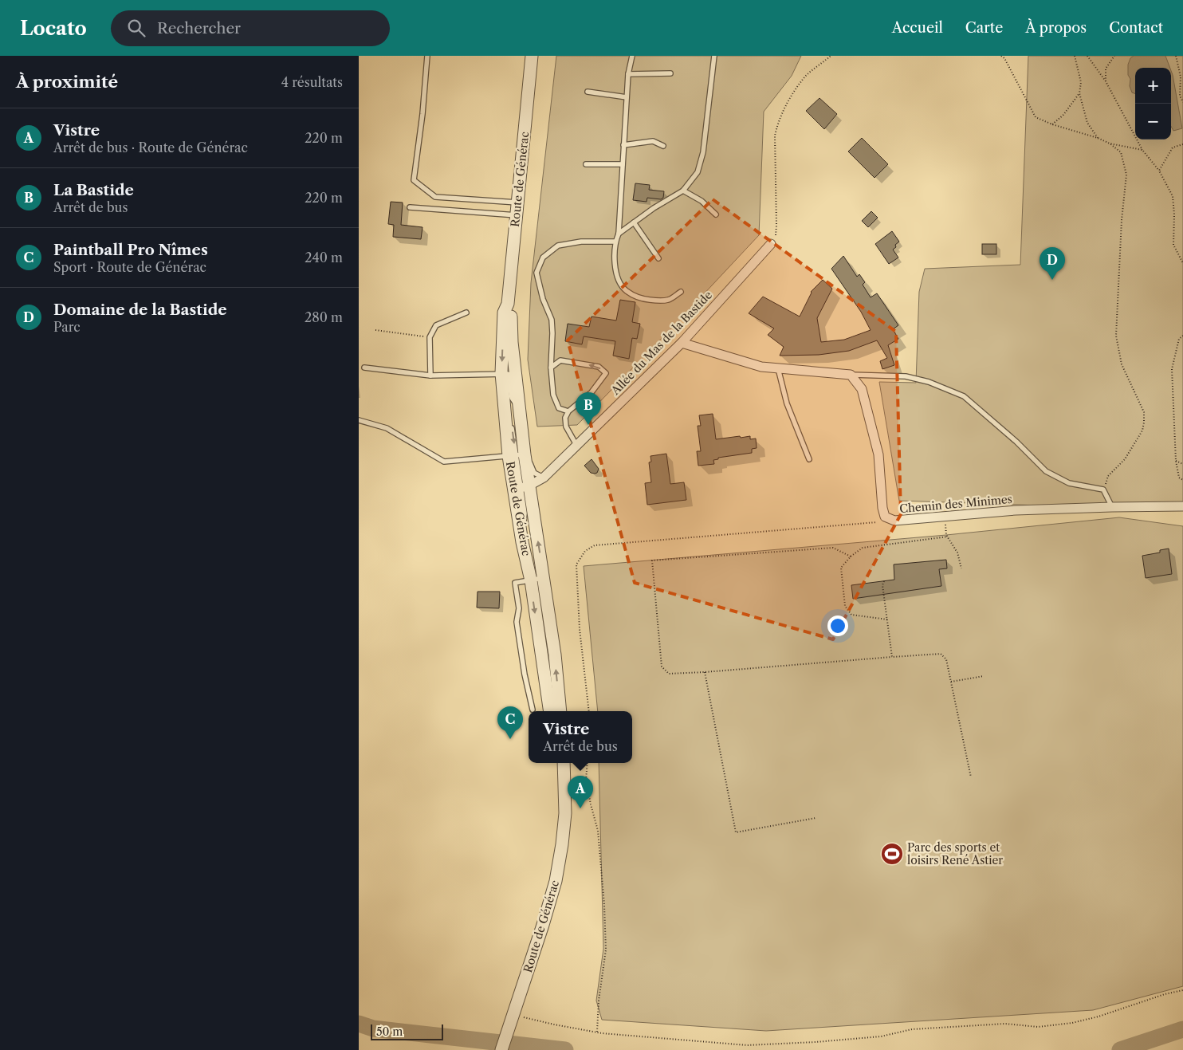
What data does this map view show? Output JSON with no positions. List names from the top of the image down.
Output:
{
  "streets": {
    "street": ["Route de Générac", "Allée du Mas de la Bastide", "Chemin des Minimes"]
  },
  "crossings": [
    ["Route de Générac", "Allée du Mas de la Bastide"]
  ],
  "places": {
    "sports": ["Parc des sports et loisirs René Astier"]
  },
  "scale_bar": "50 m",
  "page": {
    "header": "Locato",
    "search": "Rechercher",
    "nav": [
      "Accueil",
      "Carte",
      "À propos",
      "Contact"
    ],
    "heading": ["À proximité", "4 résultats"],
    "map_buttons": ["+", "−"],
    "list": [
      {
        "mark": "A",
        "name": "Vistre",
        "note": "Arrêt de bus · Route de Générac",
        "value": "220 m"
      },
      {
        "mark": "B",
        "name": "La Bastide",
        "note": "Arrêt de bus",
        "value": "220 m"
      },
      {
        "mark": "C",
        "name": "Paintball Pro Nîmes",
        "note": "Sport · Route de Générac",
        "value": "240 m"
      },
      {
        "mark": "D",
        "name": "Domaine de la Bastide",
        "note": "Parc",
        "value": "280 m"
      }
    ],
    "pins": [
      "D",
      "B",
      "C",
      "A"
    ],
    "popup": ["Vistre", "Arrêt de bus"],
    "scale": "50 m"
  }
}
